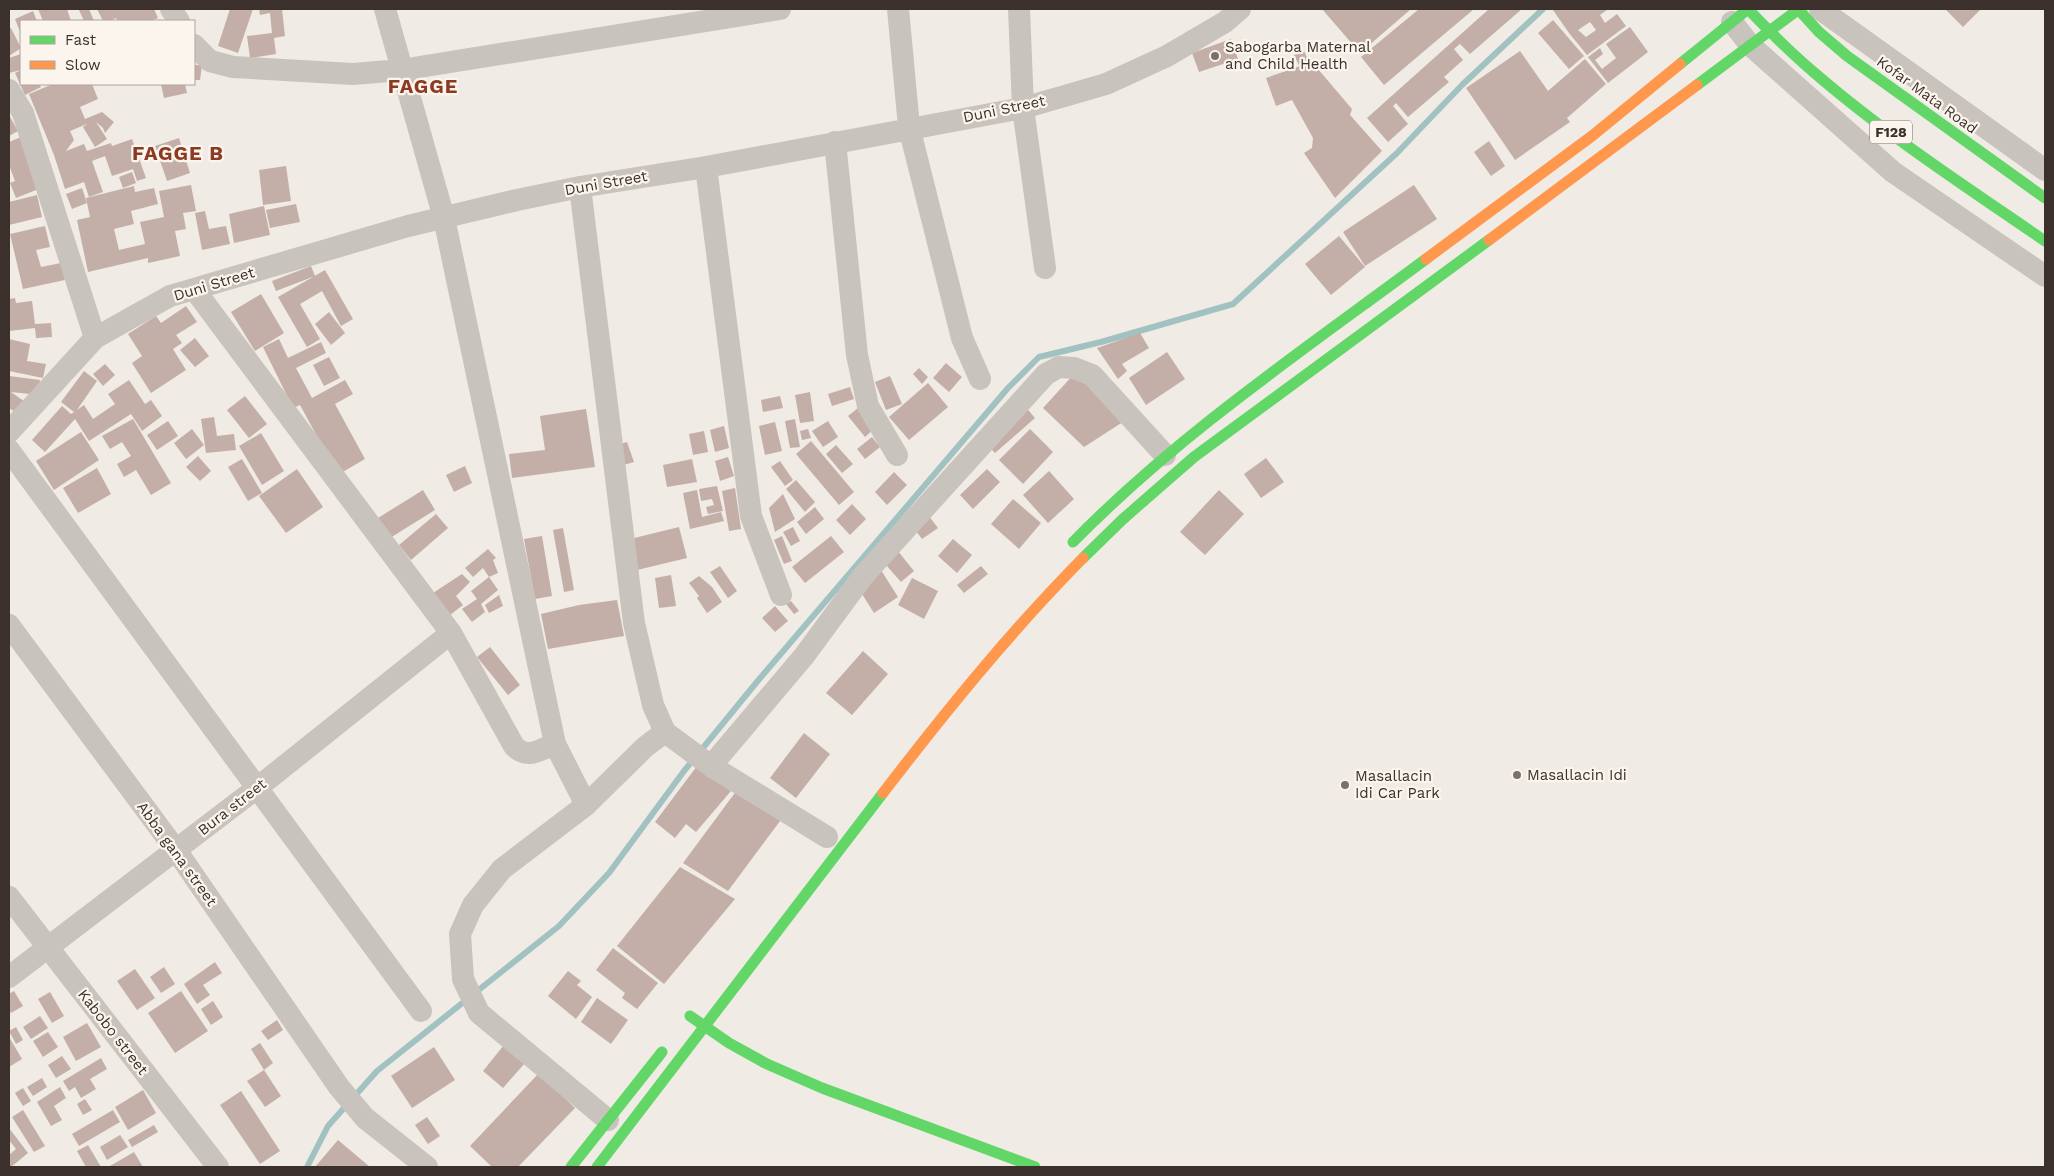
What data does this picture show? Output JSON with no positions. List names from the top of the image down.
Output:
{
  "streets": {
    "main road": ["Kofar Mata Road", "F128"],
    "street": [
      "Duni Street",
      "Bura street",
      "Abba gana street",
      "Kabobo street"
    ]
  },
  "crossings": [
    ["Bura street", "Abba gana street"],
    ["Bura street", "Kabobo street"]
  ],
  "districts": ["FAGGE", "FAGGE B"],
  "places": ["Sabogarba Maternal and Child Health", "Masallacin Idi", "Masallacin Idi Car Park"],
  "legend": ["Fast", "Slow"]
}
